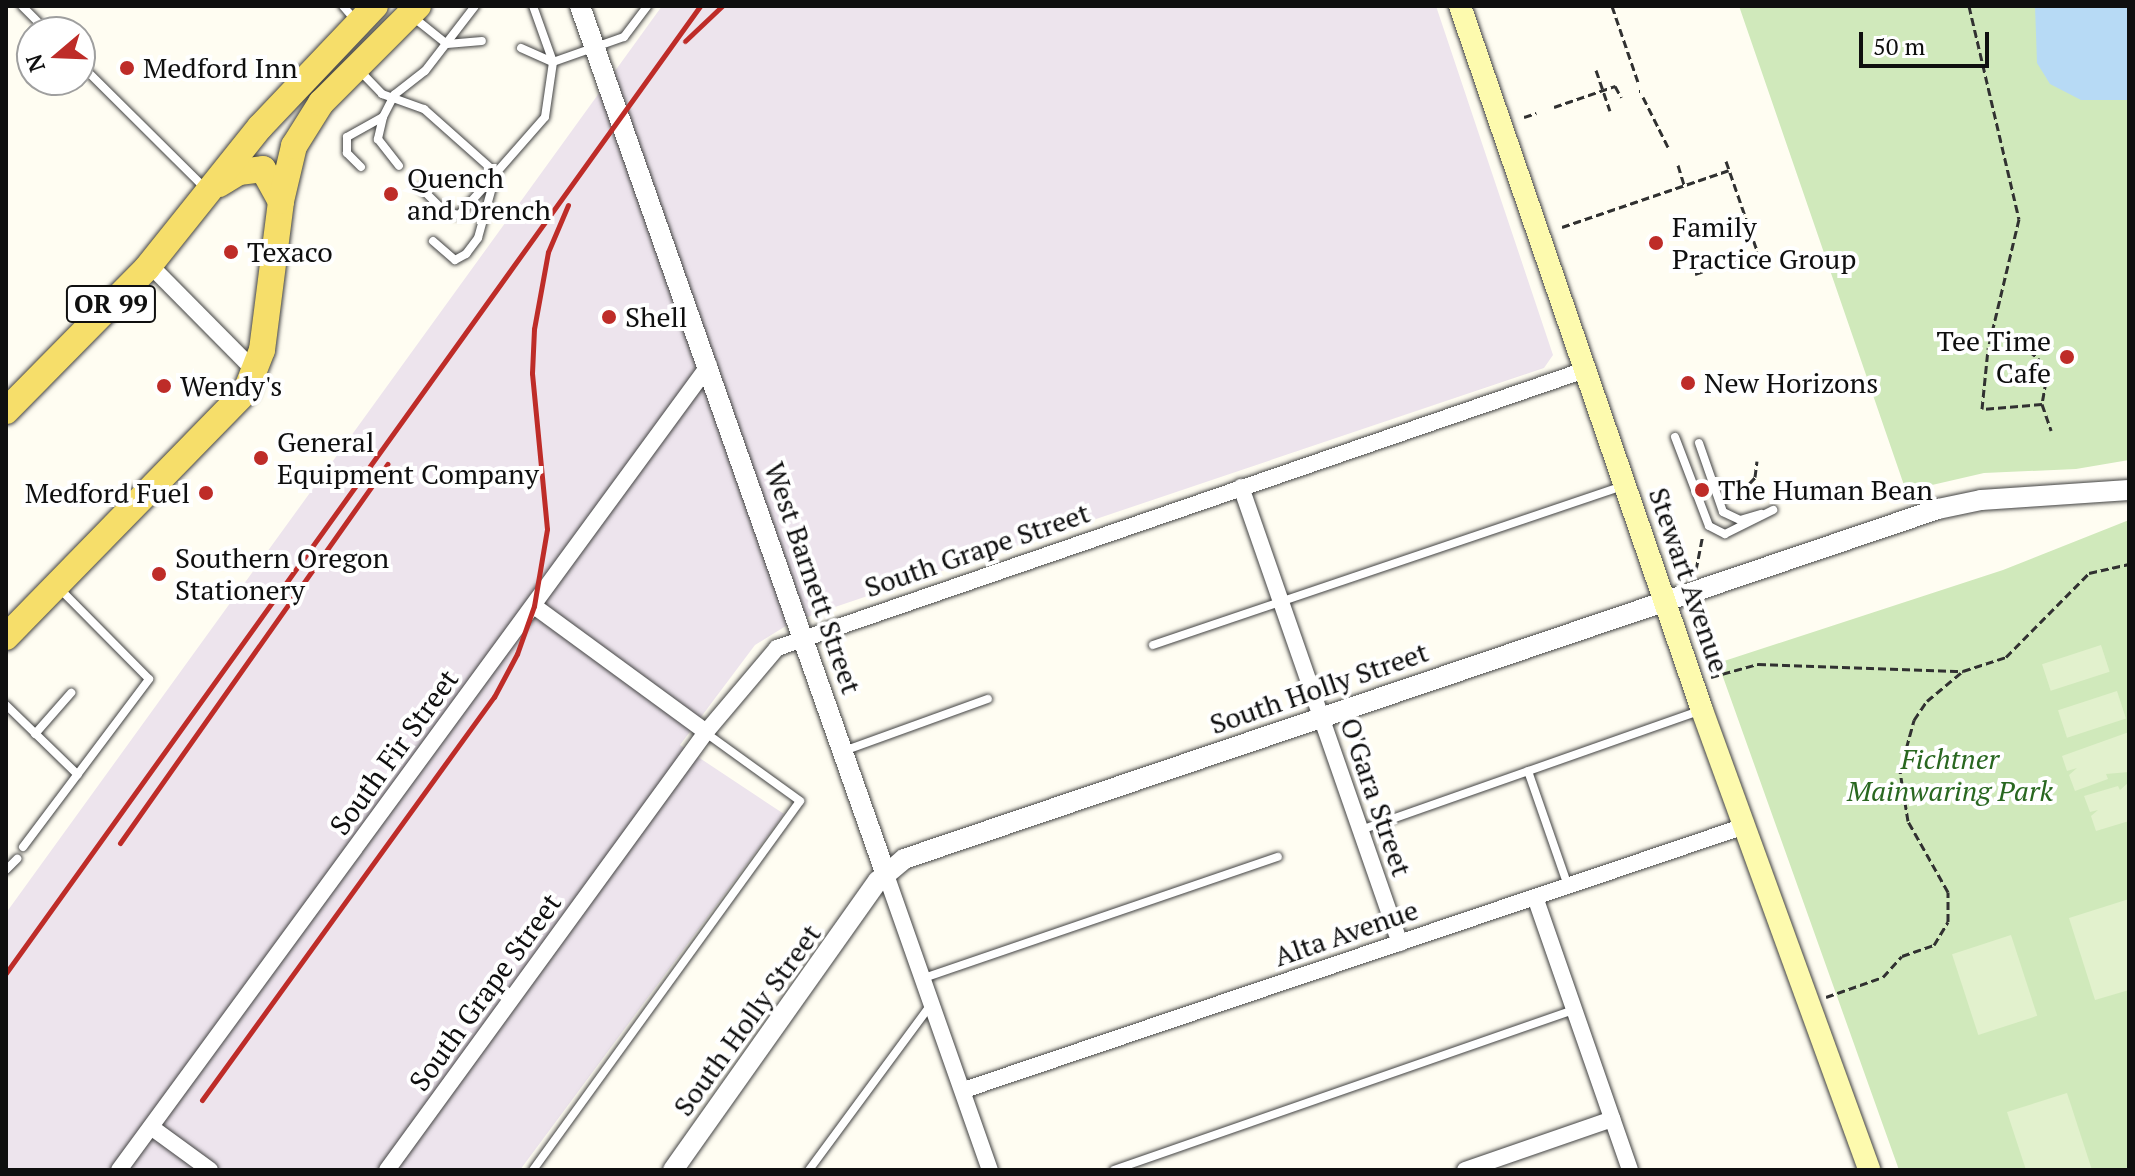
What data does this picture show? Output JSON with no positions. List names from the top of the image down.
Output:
{
  "streets": {
    "main road": ["OR 99", "Stewart Avenue"],
    "street": [
      "South Grape Street",
      "West Barnett Street",
      "South Holly Street",
      "South Fir Street",
      "O'Gara Street",
      "Alta Avenue"
    ]
  },
  "crossings": [
    ["South Grape Street", "West Barnett Street"],
    ["South Grape Street", "Stewart Avenue"],
    ["South Grape Street", "O'Gara Street"],
    ["West Barnett Street", "South Holly Street"],
    ["West Barnett Street", "South Fir Street"],
    ["West Barnett Street", "Alta Avenue"],
    ["Stewart Avenue", "South Holly Street"],
    ["Stewart Avenue", "Alta Avenue"],
    ["South Holly Street", "O'Gara Street"],
    ["O'Gara Street", "Alta Avenue"]
  ],
  "parks": ["Fichtner Mainwaring Park"],
  "places": [
    "Medford Inn",
    "Quench and Drench",
    "Family Practice Group",
    "Texaco",
    "Shell",
    "Tee Time Cafe",
    "New Horizons",
    "Wendy's",
    "General Equipment Company",
    "The Human Bean",
    "Medford Fuel",
    "Southern Oregon Stationery"
  ],
  "scale_bar": "50 m",
  "north": "left"
}
